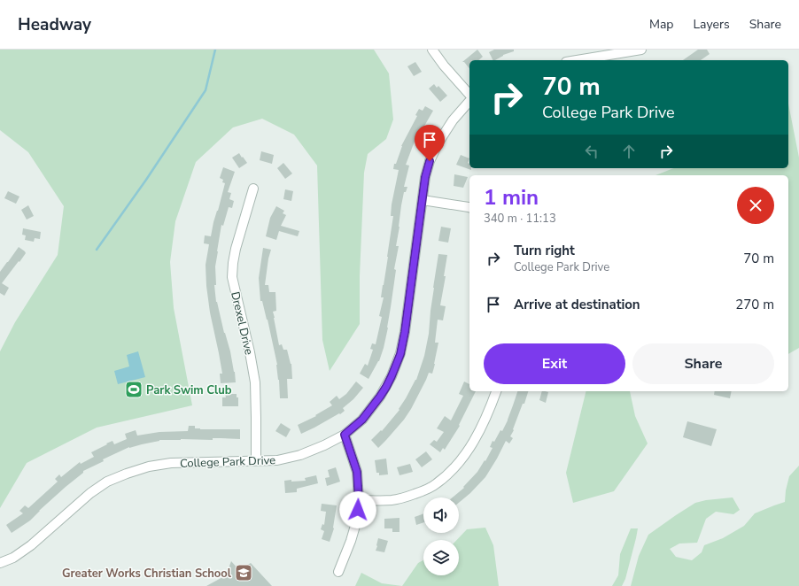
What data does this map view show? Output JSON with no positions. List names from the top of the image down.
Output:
{
  "streets": {
    "street": ["Drexel Drive", "College Park Drive"]
  },
  "crossings": [
    ["Drexel Drive", "College Park Drive"]
  ],
  "places": {
    "sports": ["Park Swim Club"],
    "school or university": ["Greater Works Christian School"]
  },
  "page": {
    "header": "Headway",
    "nav": ["Map", "Layers", "Share"],
    "turn": ["70 m", "College Park Drive"],
    "heading": ["1 min", "340 m · 11:13"],
    "list": [
      {
        "name": "Turn right",
        "note": "College Park Drive",
        "value": "70 m"
      },
      {
        "name": "Arrive at destination",
        "value": "270 m"
      }
    ],
    "buttons": ["Exit", "Share"]
  }
}
